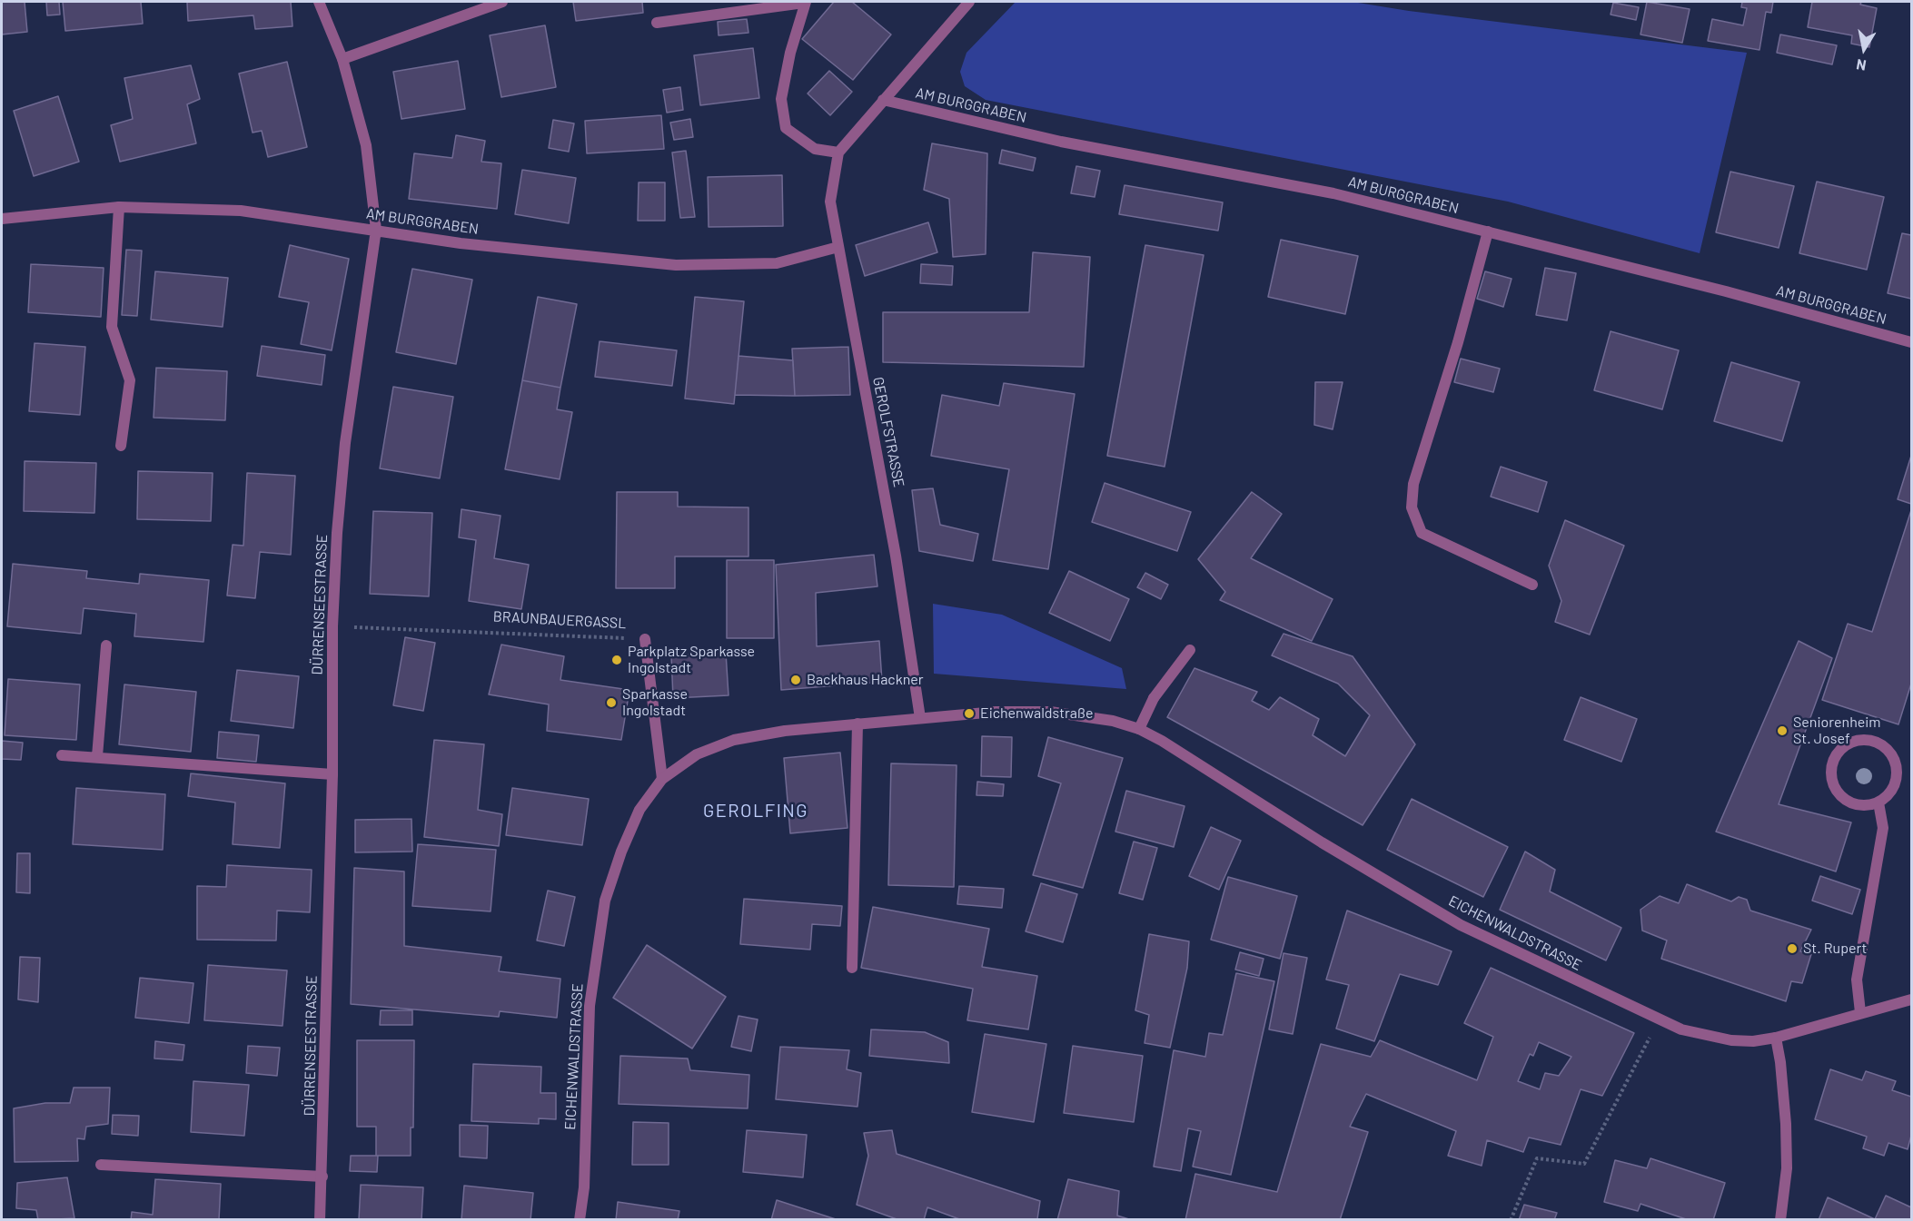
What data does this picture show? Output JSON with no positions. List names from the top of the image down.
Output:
{
  "streets": {
    "street": [
      "AM BURGGRABEN",
      "GEROLFSTRASSE",
      "DÜRRENSEESTRASSE",
      "BRAUNBAUERGASSL",
      "EICHENWALDSTRASSE"
    ]
  },
  "crossings": [
    ["AM BURGGRABEN", "GEROLFSTRASSE"],
    ["AM BURGGRABEN", "DÜRRENSEESTRASSE"],
    ["GEROLFSTRASSE", "EICHENWALDSTRASSE"],
    ["DÜRRENSEESTRASSE", "BRAUNBAUERGASSL"],
    ["BRAUNBAUERGASSL", "EICHENWALDSTRASSE"]
  ],
  "districts": ["GEROLFING"],
  "places": [
    "Parkplatz Sparkasse Ingolstadt",
    "Backhaus Hackner",
    "Sparkasse Ingolstadt",
    "Eichenwaldstraße",
    "Seniorenheim St. Josef",
    "St. Rupert"
  ],
  "north": "bottom"
}
